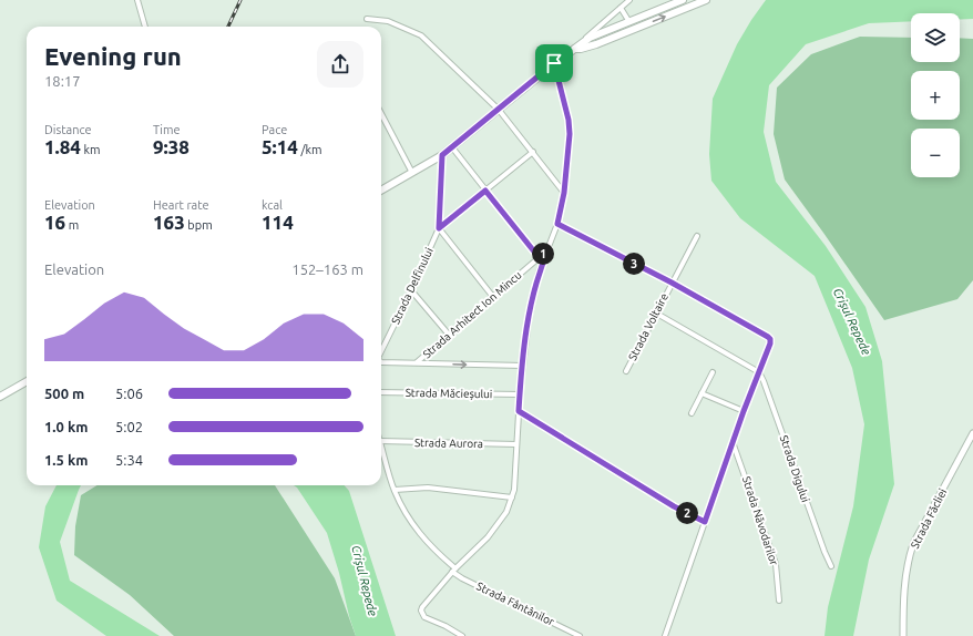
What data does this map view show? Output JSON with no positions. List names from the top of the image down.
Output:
{
  "streets": {
    "street": [
      "Strada Delfinului",
      "Strada Arhitect Ion Mincu",
      "Strada Voltaire",
      "Strada Măcieșului",
      "Strada Aurora",
      "Strada Digului",
      "Strada Făcliei",
      "Strada Năvodarilor",
      "Strada Fântânilor"
    ]
  },
  "crossings": [
    ["Strada Delfinului", "Strada Arhitect Ion Mincu"]
  ],
  "water": ["Crișul Repede"],
  "page": {
    "map_buttons": ["+", "−"],
    "heading": ["Evening run", "18:17"],
    "stats": [
      ["Distance", "1.84 km"],
      ["Time", "9:38"],
      ["Pace", "5:14 /km"],
      ["Elevation", "16 m"],
      ["Heart rate", "163 bpm"],
      ["kcal", "114"]
    ],
    "pins": ["1", "3", "2"],
    "chart": ["Elevation", "152–163 m"],
    "list": [
      {
        "name": "500 m",
        "note": "5:06"
      },
      {
        "name": "1.0 km",
        "note": "5:02"
      },
      {
        "name": "1.5 km",
        "note": "5:34"
      }
    ]
  }
}
